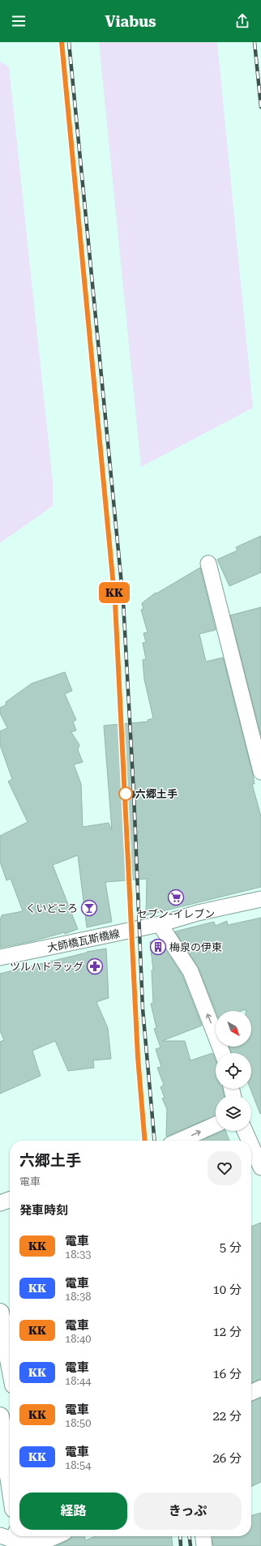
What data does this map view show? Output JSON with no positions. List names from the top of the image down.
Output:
{
  "streets": {
    "street": ["大師橋瓦斯橋線"]
  },
  "places": {
    "other": ["六郷土手"],
    "supermarket": ["セブン-イレブン"],
    "bar": ["くいどころ"],
    "building": ["梅泉の伊東"],
    "pharmacy": ["ツルハドラッグ"]
  },
  "north": "bottom right",
  "page": {
    "header": "Viabus",
    "on_map": "KK",
    "heading": [
      ["六郷土手", "電車"],
      "発車時刻"
    ],
    "list": [
      {
        "mark": "KK",
        "name": "電車",
        "note": "18:33",
        "value": "5 分"
      },
      {
        "mark": "KK",
        "name": "電車",
        "note": "18:38",
        "value": "10 分"
      },
      {
        "mark": "KK",
        "name": "電車",
        "note": "18:40",
        "value": "12 分"
      },
      {
        "mark": "KK",
        "name": "電車",
        "note": "18:44",
        "value": "16 分"
      },
      {
        "mark": "KK",
        "name": "電車",
        "note": "18:50",
        "value": "22 分"
      },
      {
        "mark": "KK",
        "name": "電車",
        "note": "18:54",
        "value": "26 分"
      }
    ],
    "buttons": ["経路", "きっぷ"]
  }
}
